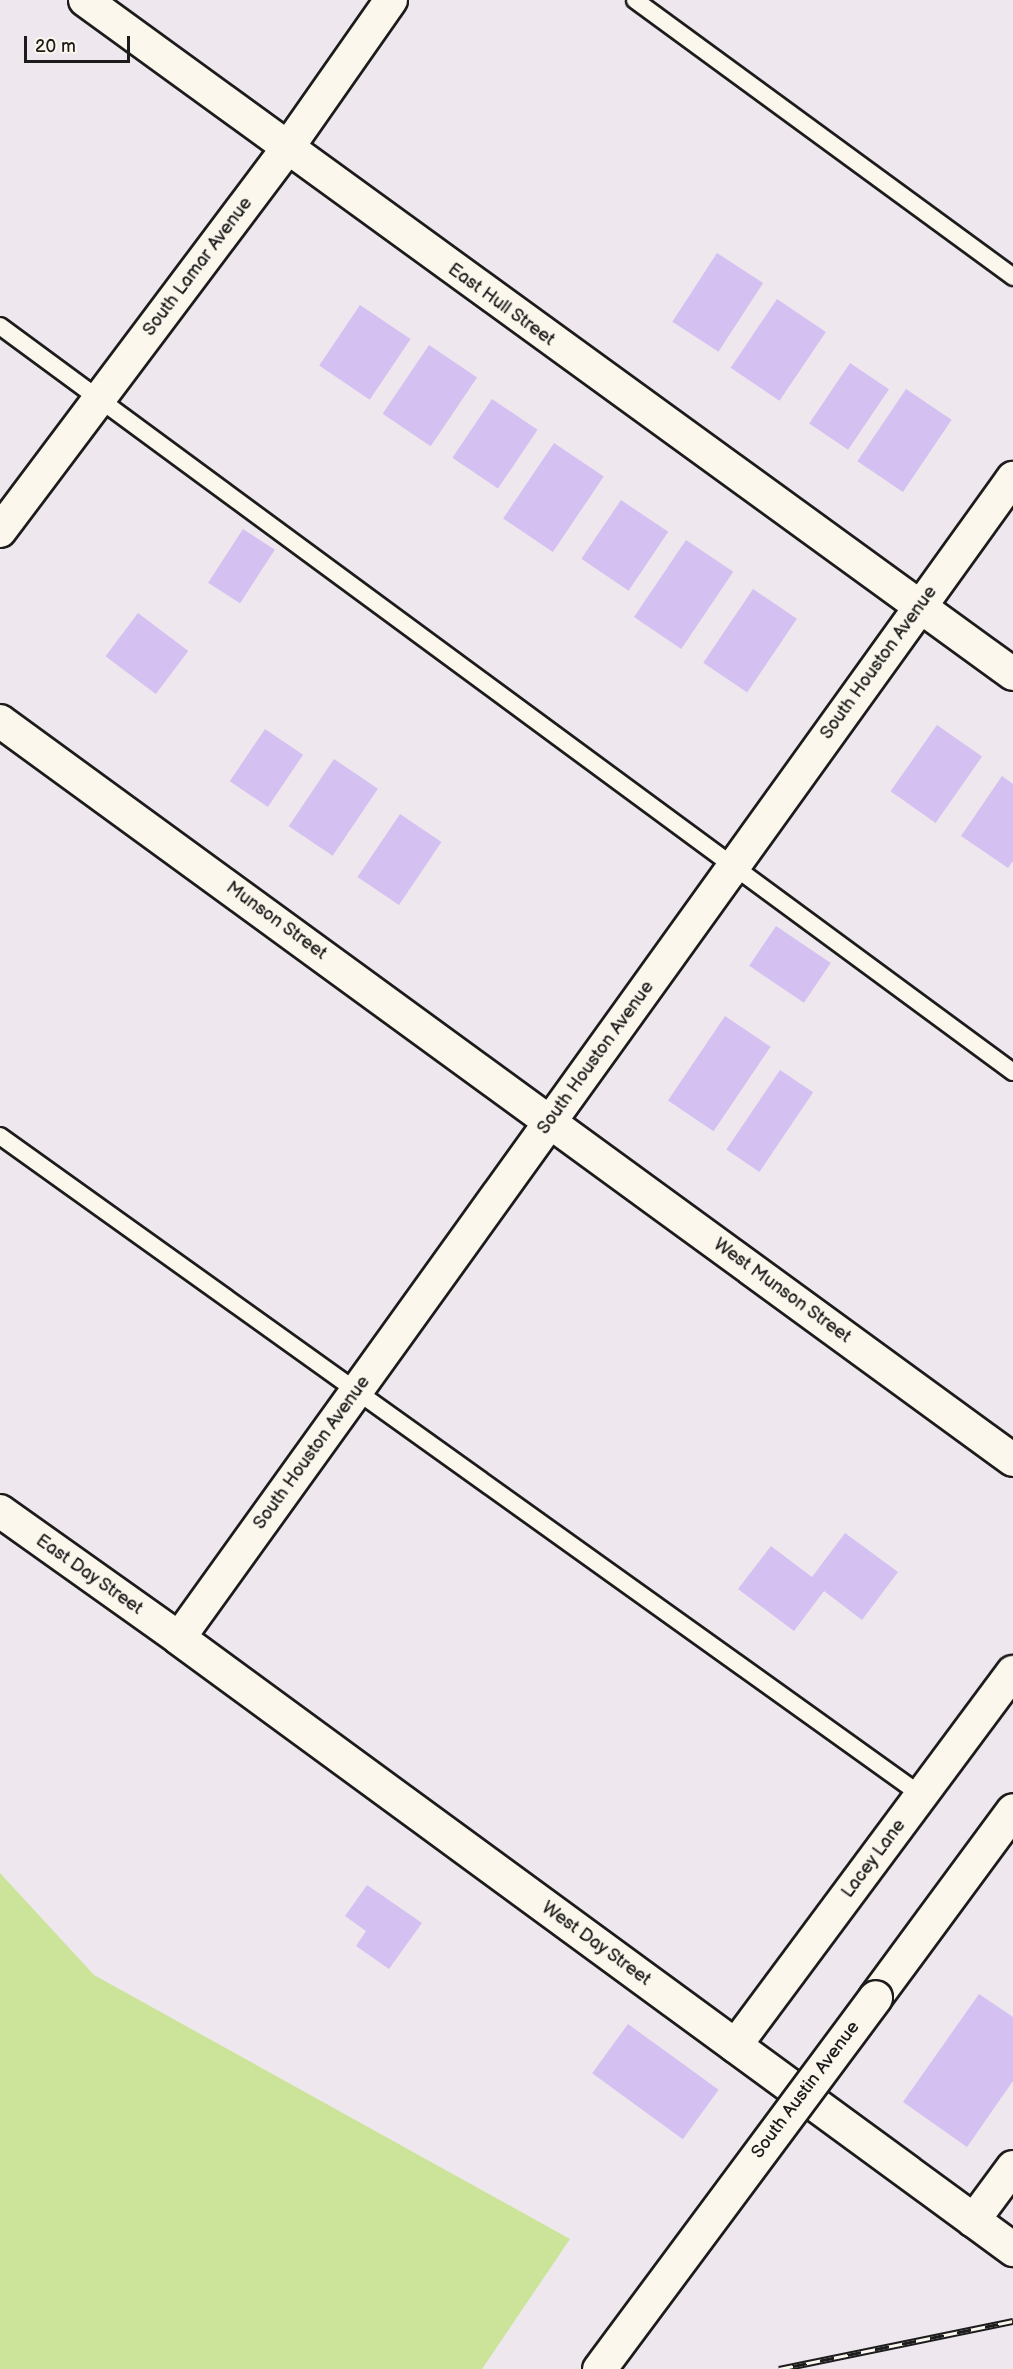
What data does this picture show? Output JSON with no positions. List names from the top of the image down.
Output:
{
  "streets": {
    "main road": ["West Day Street", "South Austin Avenue"],
    "street": [
      "South Lamar Avenue",
      "East Hull Street",
      "South Houston Avenue",
      "Munson Street",
      "West Munson Street",
      "East Day Street",
      "Lacey Lane"
    ]
  },
  "crossings": [
    ["South Lamar Avenue", "East Hull Street"],
    ["East Hull Street", "South Houston Avenue"],
    ["South Houston Avenue", "Munson Street"],
    ["South Houston Avenue", "West Munson Street"],
    ["South Houston Avenue", "East Day Street"],
    ["South Houston Avenue", "West Day Street"],
    ["Munson Street", "West Munson Street"],
    ["East Day Street", "West Day Street"],
    ["Lacey Lane", "West Day Street"]
  ],
  "scale_bar": "20 m"
}
